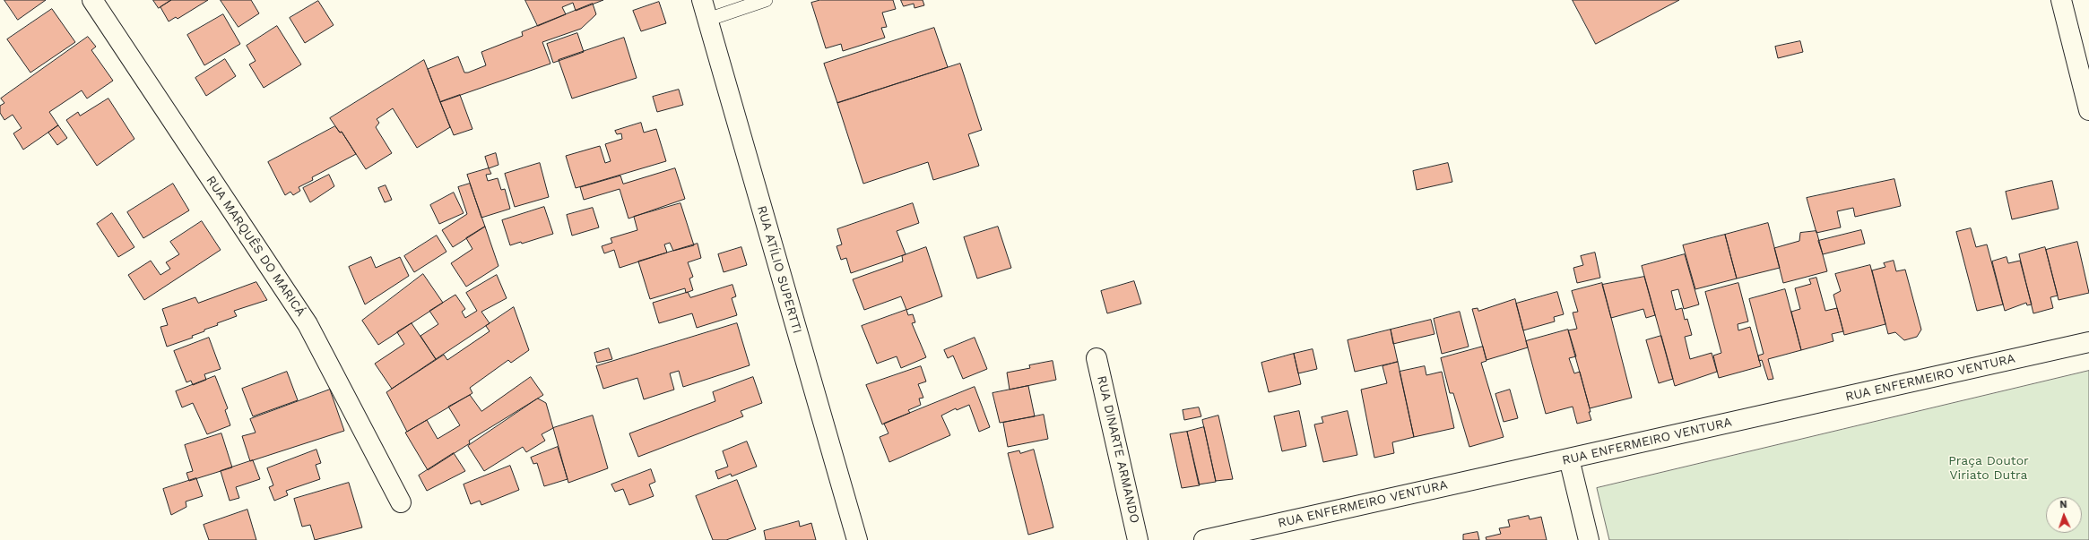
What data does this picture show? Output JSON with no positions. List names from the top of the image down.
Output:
{
  "streets": {
    "street": [
      "RUA MARQUÊS DO MARICÁ",
      "RUA ATÍLIO SUPERTTI",
      "RUA ENFERMEIRO VENTURA",
      "RUA DINARTE ARMANDO"
    ]
  },
  "parks": ["Praça Doutor Viriato Dutra"],
  "north": "top"
}
